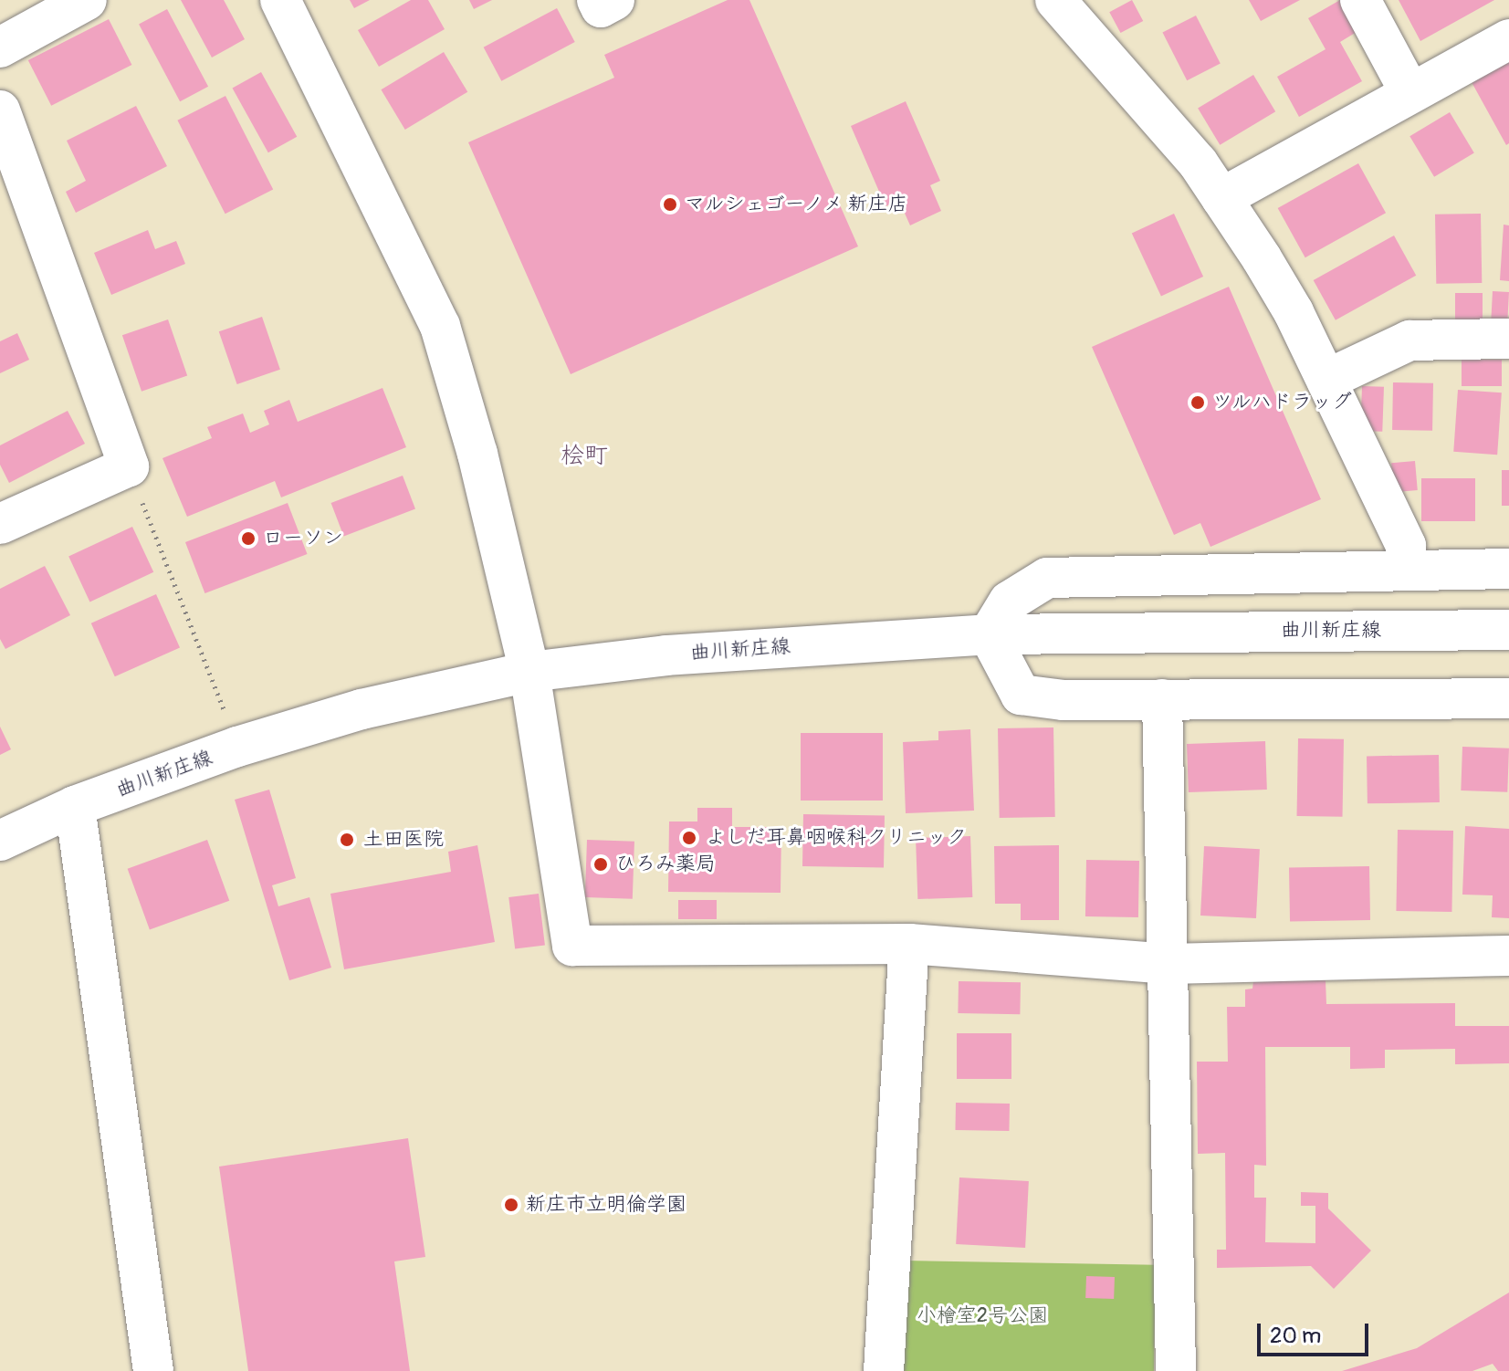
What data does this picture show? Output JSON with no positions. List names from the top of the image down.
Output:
{
  "streets": {
    "street": ["曲川新庄線"]
  },
  "districts": ["桧町"],
  "parks": ["小檜室2号公園"],
  "places": [
    "マルシェゴーノメ 新庄店",
    "ツルハドラッグ",
    "ローソン",
    "よしだ耳鼻咽喉科クリニック",
    "土田医院",
    "ひろみ薬局",
    "新庄市立明倫学園"
  ],
  "scale_bar": "20 m"
}
